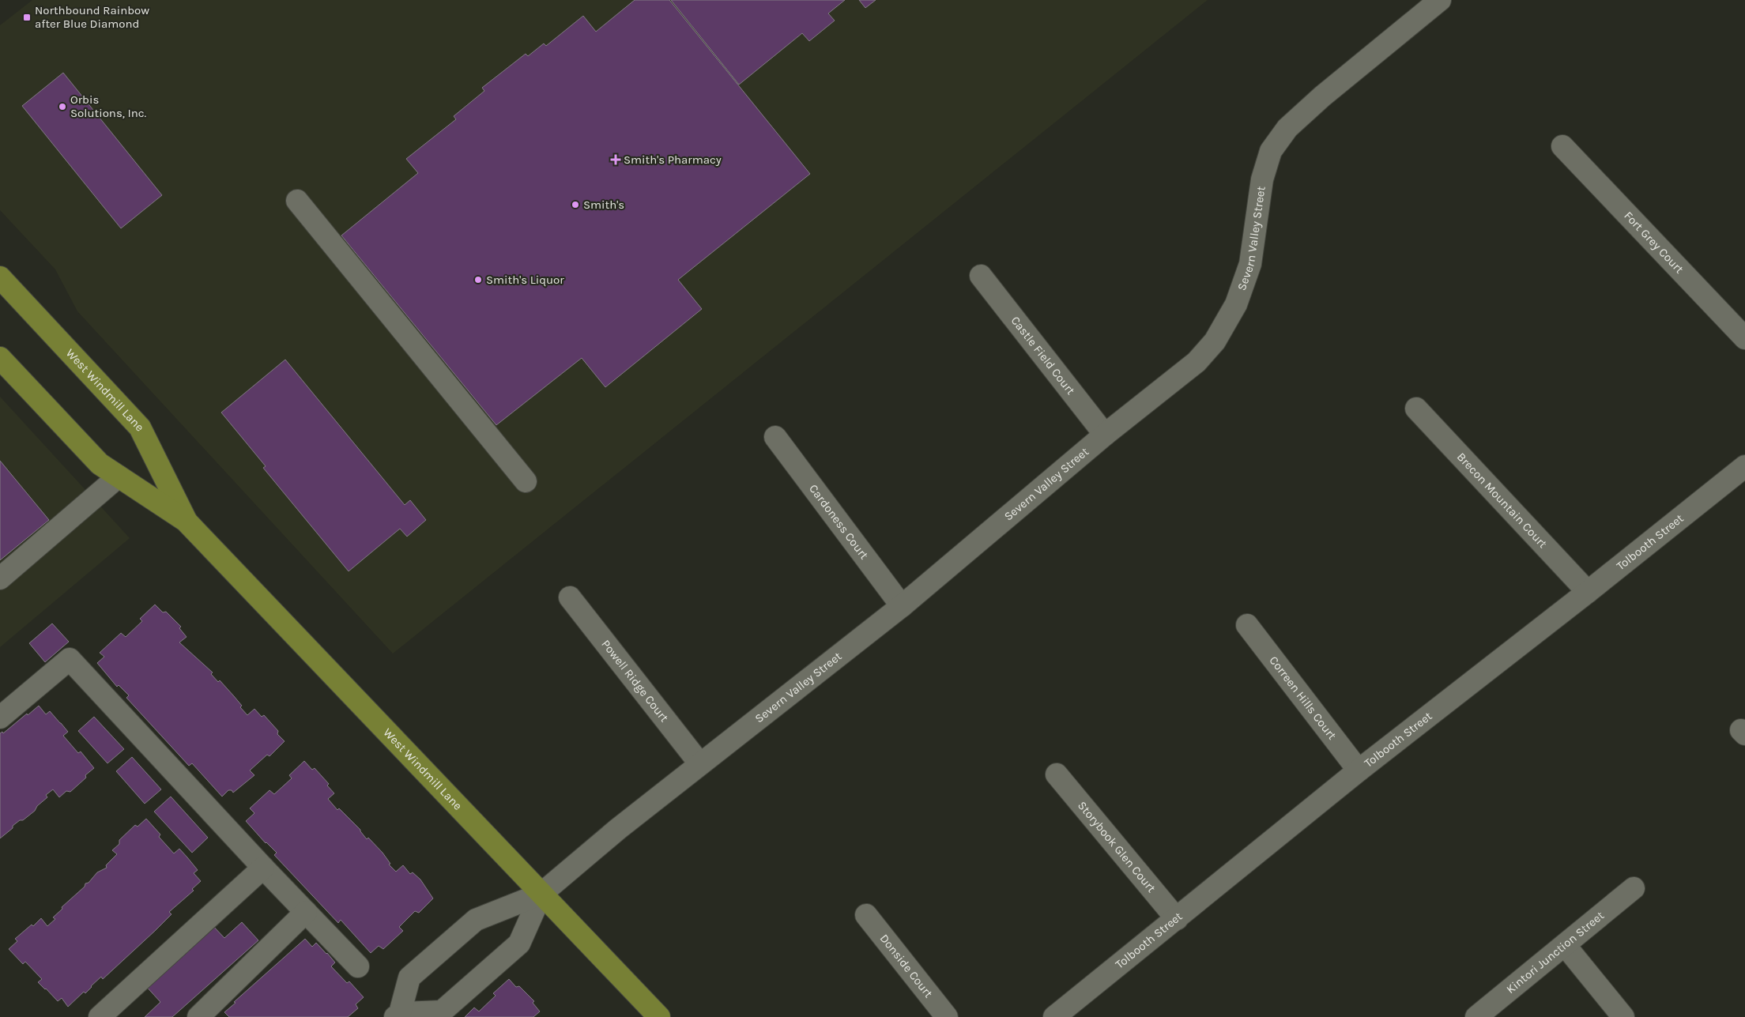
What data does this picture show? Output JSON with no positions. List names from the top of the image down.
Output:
{
  "streets": {
    "main road": ["West Windmill Lane"],
    "street": [
      "Severn Valley Street",
      "Fort Grey Court",
      "Castle Field Court",
      "Brecon Mountain Court",
      "Cardoness Court",
      "Tolbooth Street",
      "Powell Ridge Court",
      "Correen Hills Court",
      "Storybook Glen Court",
      "Kintori Junction Street",
      "Donside Court"
    ]
  },
  "crossings": [
    ["Severn Valley Street", "Castle Field Court"],
    ["Severn Valley Street", "West Windmill Lane"],
    ["Severn Valley Street", "Cardoness Court"],
    ["Severn Valley Street", "Powell Ridge Court"],
    ["Brecon Mountain Court", "Tolbooth Street"],
    ["Tolbooth Street", "Correen Hills Court"],
    ["Tolbooth Street", "Storybook Glen Court"]
  ],
  "places": {
    "transit": ["Northbound Rainbow after Blue Diamond"],
    "other": ["Orbis Solutions, Inc.", "Smith's", "Smith's Liquor"],
    "health": ["Smith's Pharmacy"]
  }
}
